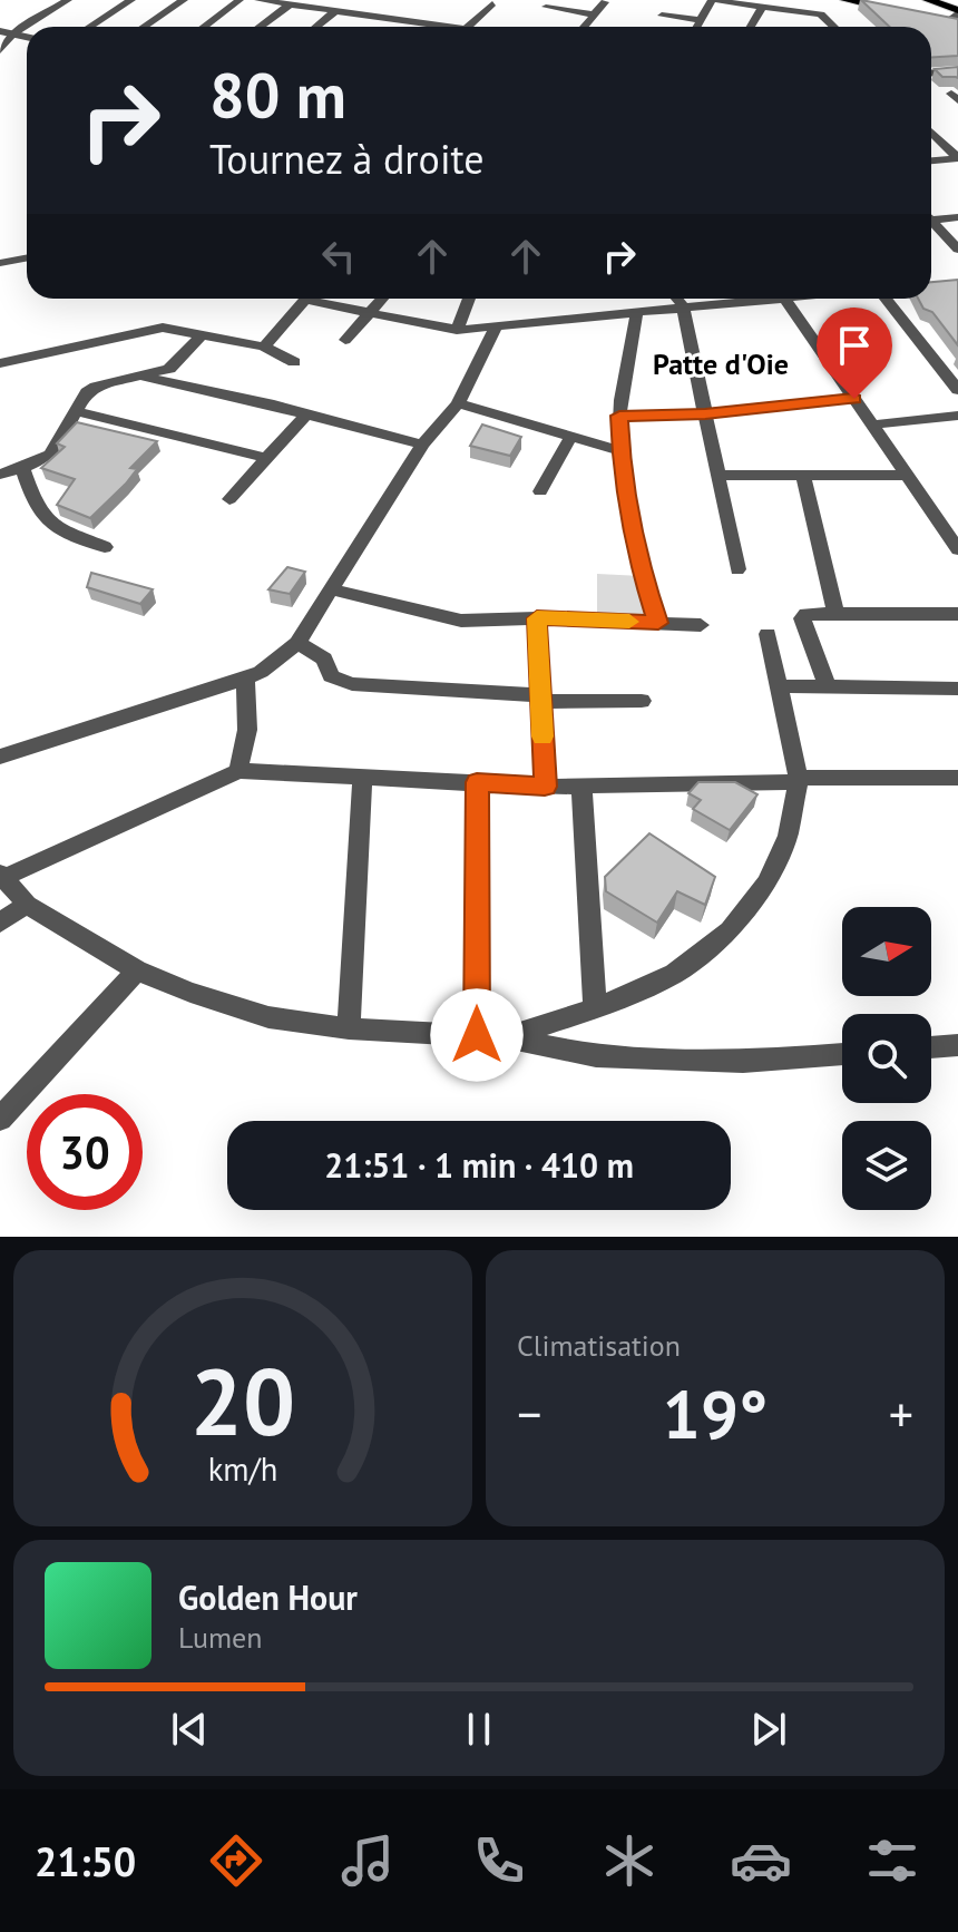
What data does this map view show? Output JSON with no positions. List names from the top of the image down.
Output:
{
  "districts": ["Patte d'Oie"],
  "north": "right",
  "page": {
    "turn": ["80 m", "Tournez à droite"],
    "limit": "30",
    "trip": "21:51 · 1 min · 410 m",
    "tile": "Climatisation",
    "heat": ["−", "19°", "+"],
    "song": ["Golden Hour", "Lumen"],
    "tabs": "21:50",
    "gauge": ["20", "km/h"]
  }
}
